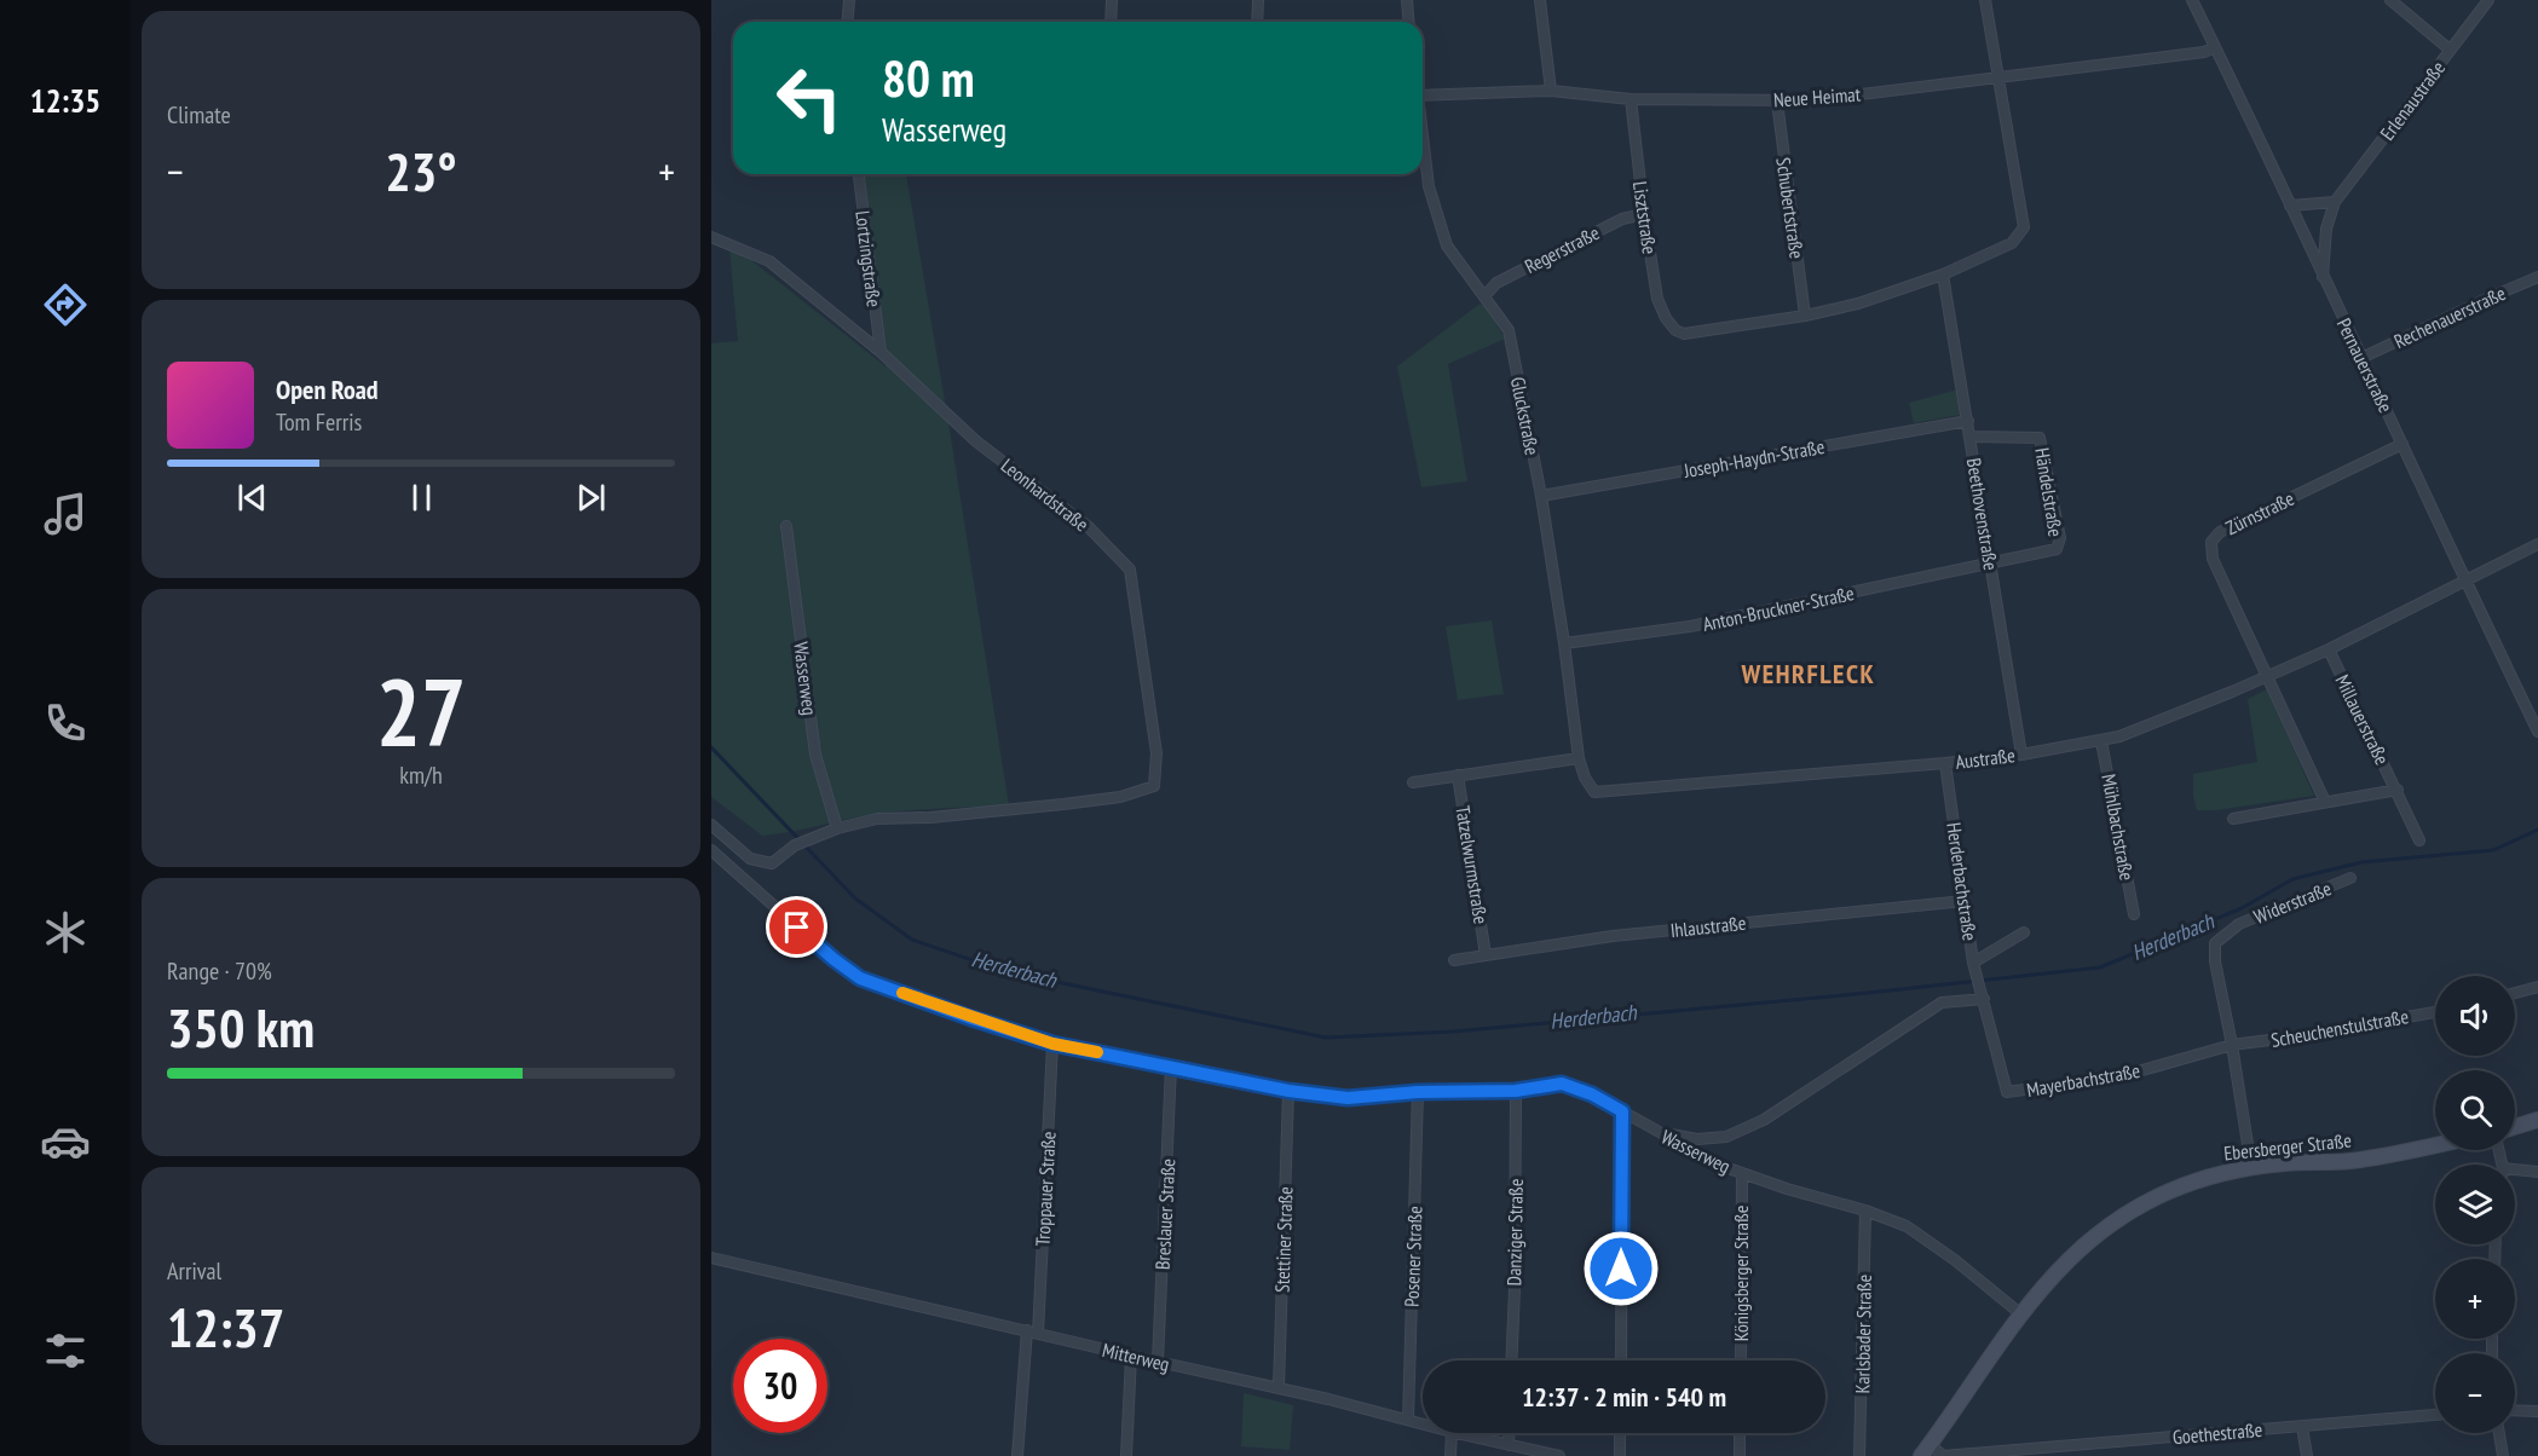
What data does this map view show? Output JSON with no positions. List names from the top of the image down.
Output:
{
  "streets": {
    "street": [
      "Neue Heimat",
      "Erlenaustraße",
      "Schubertstraße",
      "Lisztstraße",
      "Regerstraße",
      "Lortzingstraße",
      "Rechenauerstraße",
      "Pernauerstraße",
      "Gluckstraße",
      "Joseph-Haydn-Straße",
      "Händelstraße",
      "Leonhardstraße",
      "Zürnstraße",
      "Beethovenstraße",
      "Anton-Bruckner-Straße",
      "Wasserweg",
      "Millauerstraße",
      "Austraße",
      "Mühlbachstraße",
      "Tatzelwurmstraße",
      "Herderbachstraße",
      "Widerstraße",
      "Ihlaustraße",
      "Scheuchenstulstraße",
      "Mayerbachstraße",
      "Ebersberger Straße",
      "Troppauer Straße",
      "Breslauer Straße",
      "Danziger Straße",
      "Stettiner Straße",
      "Posener Straße",
      "Königsberger Straße",
      "Karlsbader Straße",
      "Mitterweg",
      "Goethestraße"
    ]
  },
  "crossings": [
    ["Neue Heimat", "Schubertstraße"],
    ["Neue Heimat", "Lisztstraße"],
    ["Neue Heimat", "Pernauerstraße"],
    ["Erlenaustraße", "Pernauerstraße"],
    ["Schubertstraße", "Lisztstraße"],
    ["Lisztstraße", "Regerstraße"],
    ["Regerstraße", "Gluckstraße"],
    ["Lortzingstraße", "Leonhardstraße"],
    ["Rechenauerstraße", "Pernauerstraße"],
    ["Pernauerstraße", "Zürnstraße"],
    ["Pernauerstraße", "Austraße"],
    ["Gluckstraße", "Joseph-Haydn-Straße"],
    ["Gluckstraße", "Anton-Bruckner-Straße"],
    ["Gluckstraße", "Austraße"],
    ["Joseph-Haydn-Straße", "Beethovenstraße"],
    ["Händelstraße", "Beethovenstraße"],
    ["Händelstraße", "Anton-Bruckner-Straße"],
    ["Leonhardstraße", "Wasserweg"],
    ["Zürnstraße", "Austraße"],
    ["Beethovenstraße", "Anton-Bruckner-Straße"],
    ["Beethovenstraße", "Austraße"],
    ["Wasserweg", "Ebersberger Straße"],
    ["Wasserweg", "Troppauer Straße"],
    ["Wasserweg", "Breslauer Straße"],
    ["Wasserweg", "Danziger Straße"],
    ["Wasserweg", "Stettiner Straße"],
    ["Wasserweg", "Posener Straße"],
    ["Wasserweg", "Königsberger Straße"],
    ["Wasserweg", "Karlsbader Straße"],
    ["Millauerstraße", "Austraße"],
    ["Austraße", "Mühlbachstraße"],
    ["Austraße", "Herderbachstraße"],
    ["Tatzelwurmstraße", "Ihlaustraße"],
    ["Herderbachstraße", "Ihlaustraße"],
    ["Herderbachstraße", "Mayerbachstraße"],
    ["Widerstraße", "Scheuchenstulstraße"],
    ["Widerstraße", "Mayerbachstraße"],
    ["Scheuchenstulstraße", "Mayerbachstraße"],
    ["Ebersberger Straße", "Goethestraße"],
    ["Troppauer Straße", "Mitterweg"],
    ["Breslauer Straße", "Mitterweg"],
    ["Stettiner Straße", "Mitterweg"],
    ["Posener Straße", "Mitterweg"]
  ],
  "districts": ["WEHRFLECK"],
  "water": ["Herderbach"],
  "page": {
    "tabs": "12:35",
    "tile": [
      "Climate",
      ["27", "km/h"],
      ["Range · 70%", "350 km"],
      ["Arrival", "12:37"]
    ],
    "turn": ["80 m", "Wasserweg"],
    "heat": ["−", "23°", "+"],
    "song": ["Open Road", "Tom Ferris"],
    "map_buttons": ["+", "−"],
    "limit": "30",
    "trip": "12:37 · 2 min · 540 m"
  }
}
